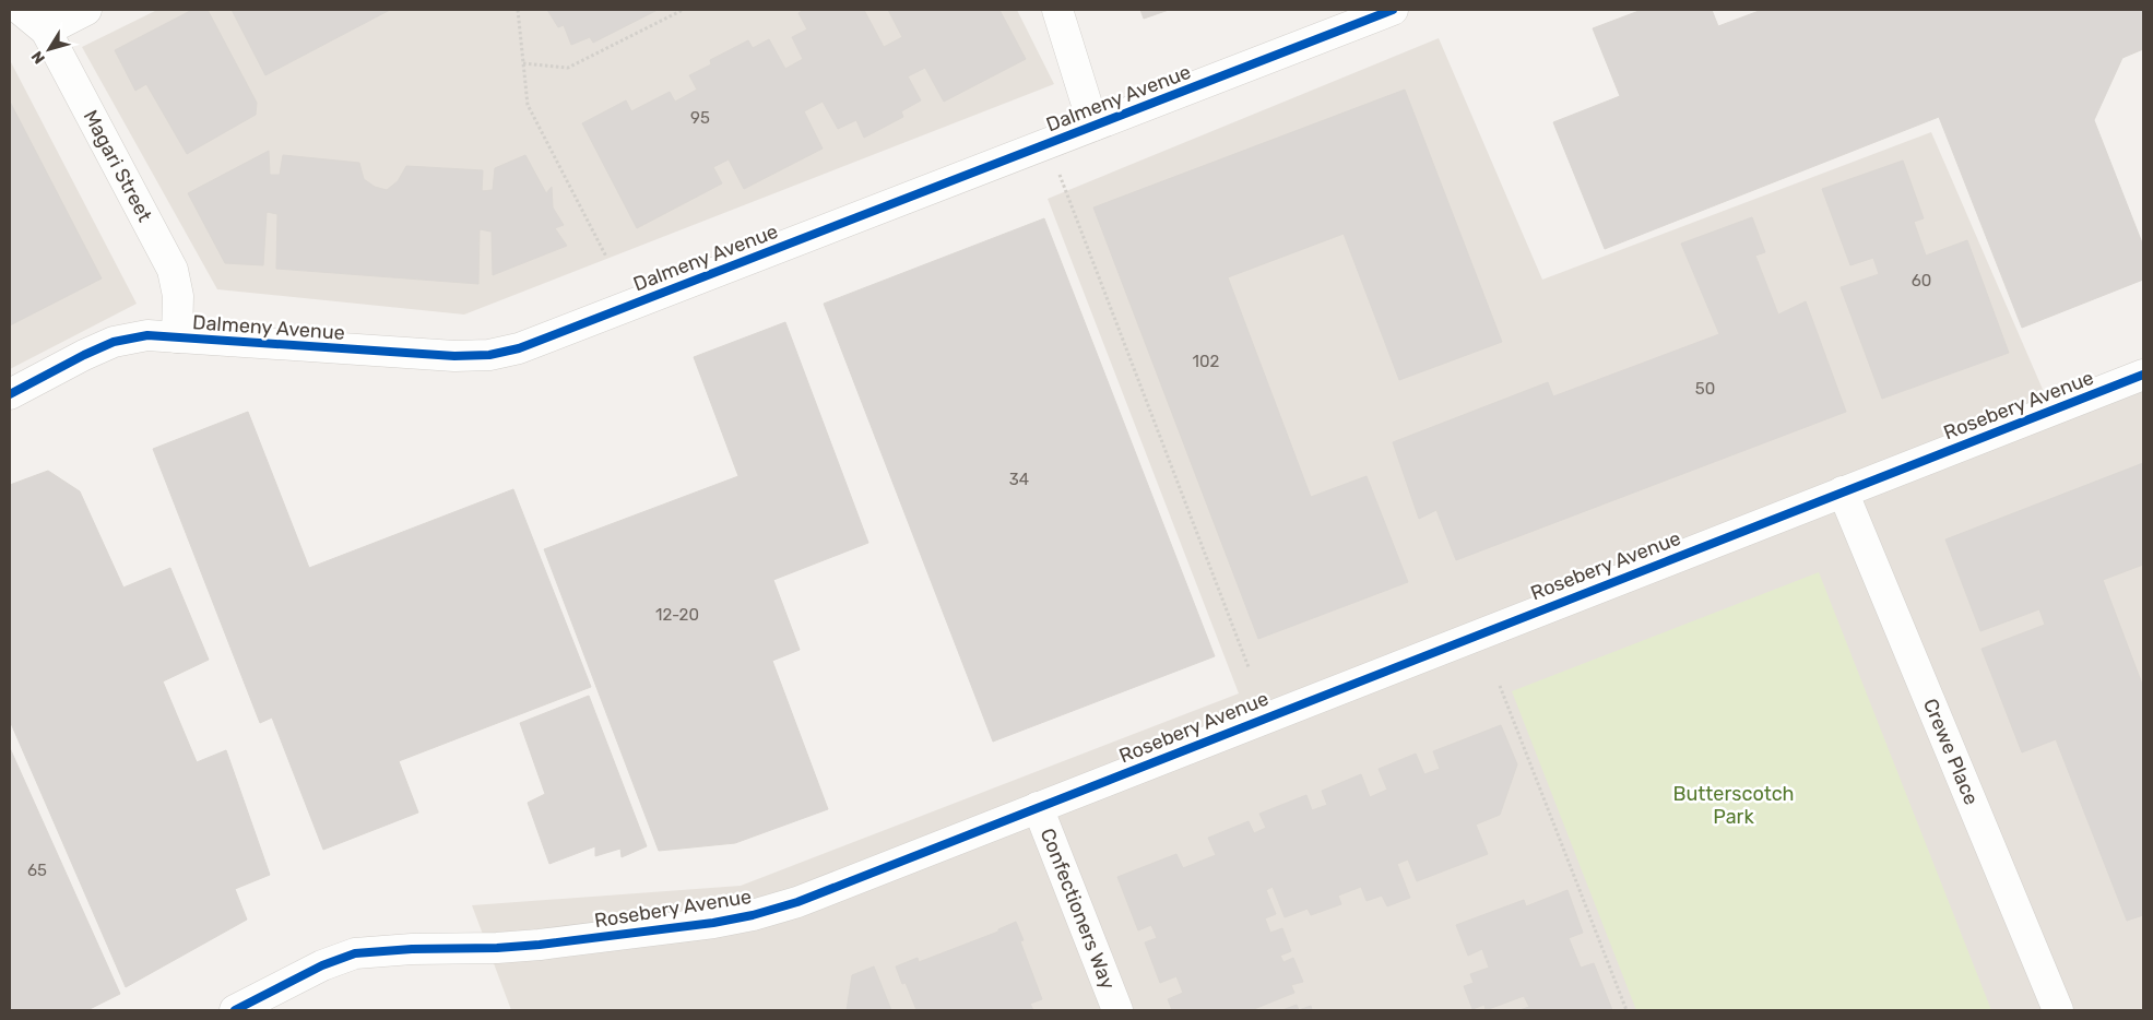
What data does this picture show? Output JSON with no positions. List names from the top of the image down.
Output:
{
  "streets": {
    "street": [
      "Dalmeny Avenue",
      "Magari Street",
      "Rosebery Avenue",
      "Crewe Place",
      "Confectioners Way"
    ]
  },
  "crossings": [
    ["Dalmeny Avenue", "Magari Street"],
    ["Rosebery Avenue", "Crewe Place"],
    ["Rosebery Avenue", "Confectioners Way"]
  ],
  "parks": ["Butterscotch Park"],
  "house_numbers": [
    "95",
    "60",
    "102",
    "50",
    "34",
    "12-20",
    "65"
  ],
  "north": "bottom left"
}
